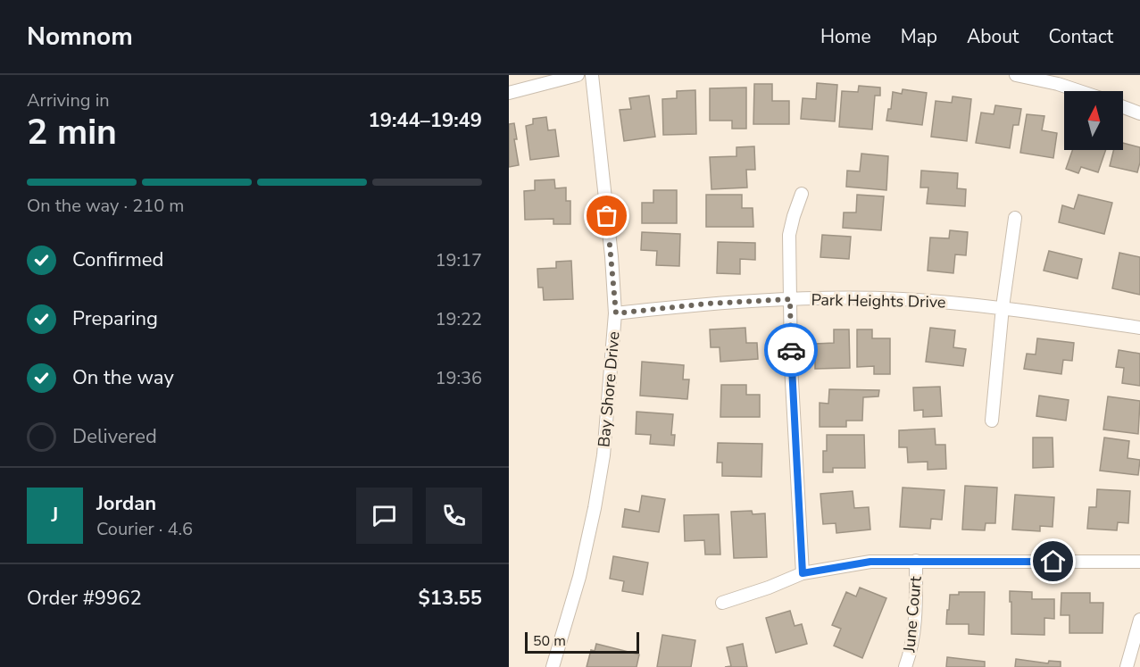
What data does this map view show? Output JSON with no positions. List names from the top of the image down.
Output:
{
  "streets": {
    "street": ["Park Heights Drive", "Bay Shore Drive", "June Court"]
  },
  "crossings": [
    ["Park Heights Drive", "Bay Shore Drive"]
  ],
  "scale_bar": "50 m",
  "north": "top",
  "page": {
    "header": "Nomnom",
    "nav": [
      "Home",
      "Map",
      "About",
      "Contact"
    ],
    "heading": ["2 min", "Arriving in", "19:44–19:49"],
    "panel": [
      "Jordan",
      "Courier · 4.6",
      "Order #9962",
      "$13.55"
    ],
    "bar": "On the way · 210 m",
    "list": [
      ["Confirmed", "19:17"],
      ["Preparing", "19:22"],
      ["On the way", "19:36"],
      "Delivered"
    ],
    "round": "J",
    "scale": "50 m"
  }
}
